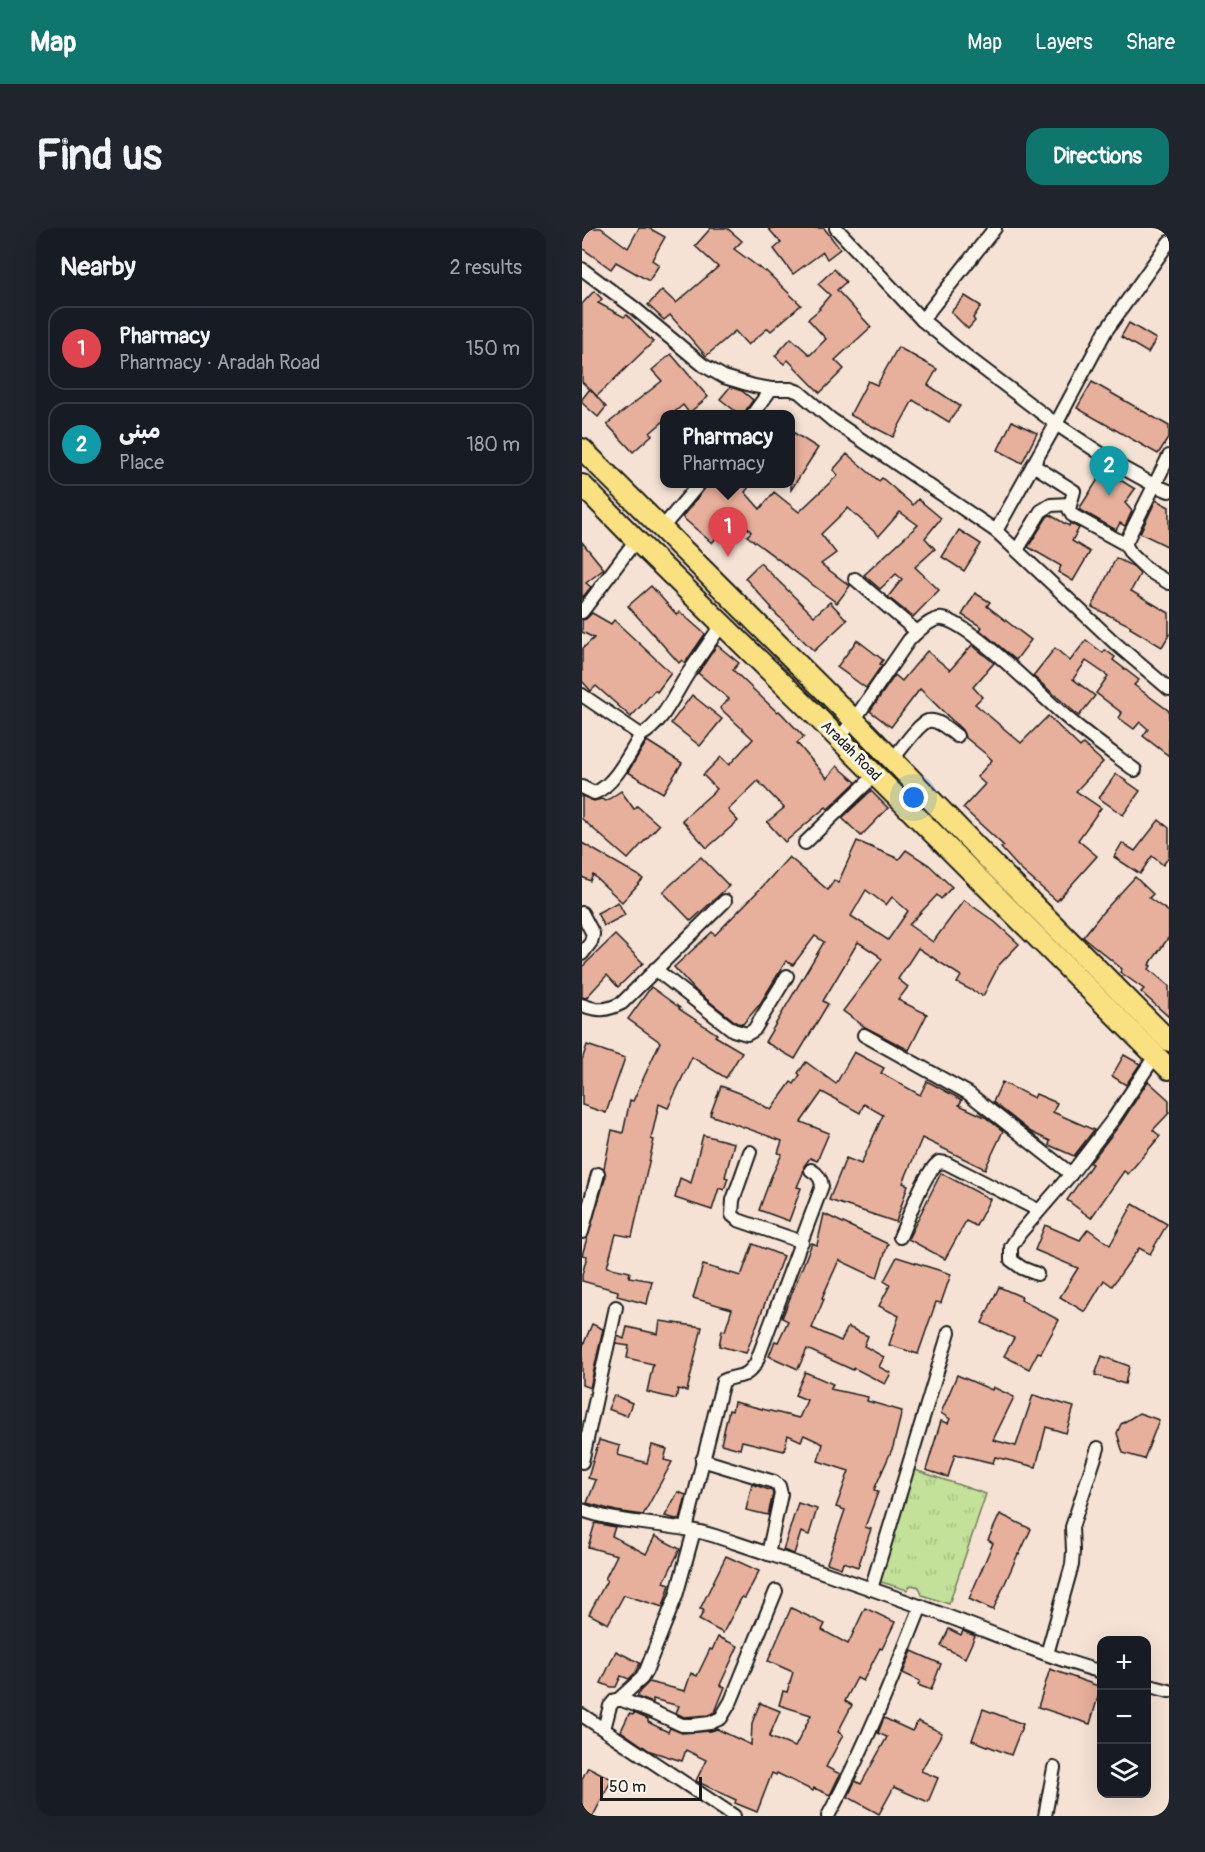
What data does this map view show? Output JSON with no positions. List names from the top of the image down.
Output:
{
  "streets": {
    "main road": ["Aradah Road"]
  },
  "scale_bar": "50 m",
  "page": {
    "header": "Map",
    "nav": ["Map", "Layers", "Share"],
    "buttons": "Directions",
    "title": "Find us",
    "heading": ["Nearby", "2 results"],
    "list": [
      {
        "mark": "1",
        "name": "Pharmacy",
        "note": "Pharmacy · Aradah Road",
        "value": "150 m"
      },
      {
        "mark": "2",
        "name": "مبنى",
        "note": "Place",
        "value": "180 m"
      }
    ],
    "popup": ["Pharmacy", "Pharmacy"],
    "pins": ["2", "1"],
    "map_buttons": ["+", "−"],
    "scale": "50 m"
  }
}
